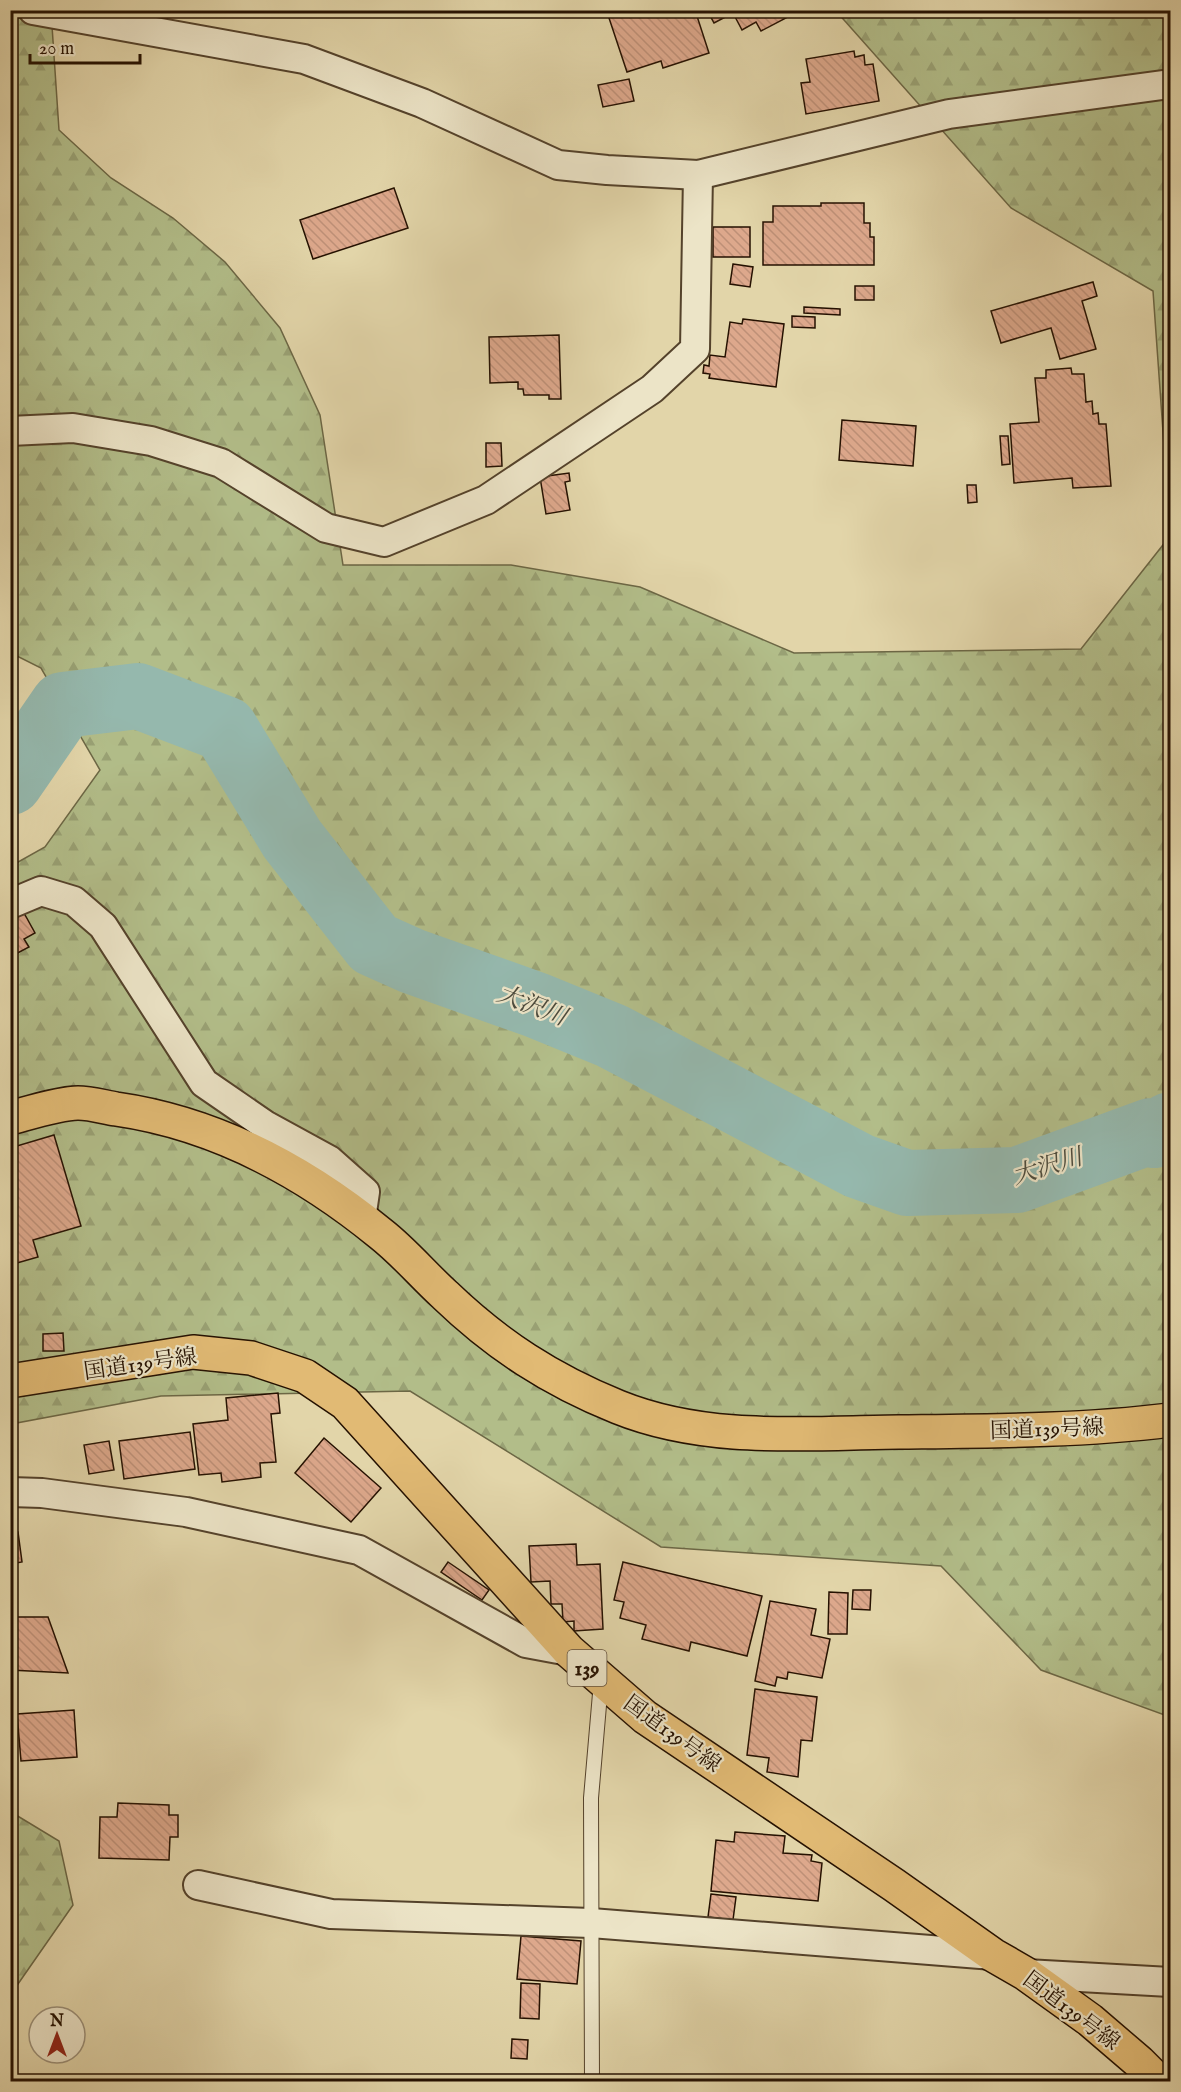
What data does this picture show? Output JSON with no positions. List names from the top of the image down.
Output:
{
  "streets": {
    "highway": ["国道139号線", "139"]
  },
  "water": ["大沢川"],
  "scale_bar": "20 m",
  "north": "top"
}
